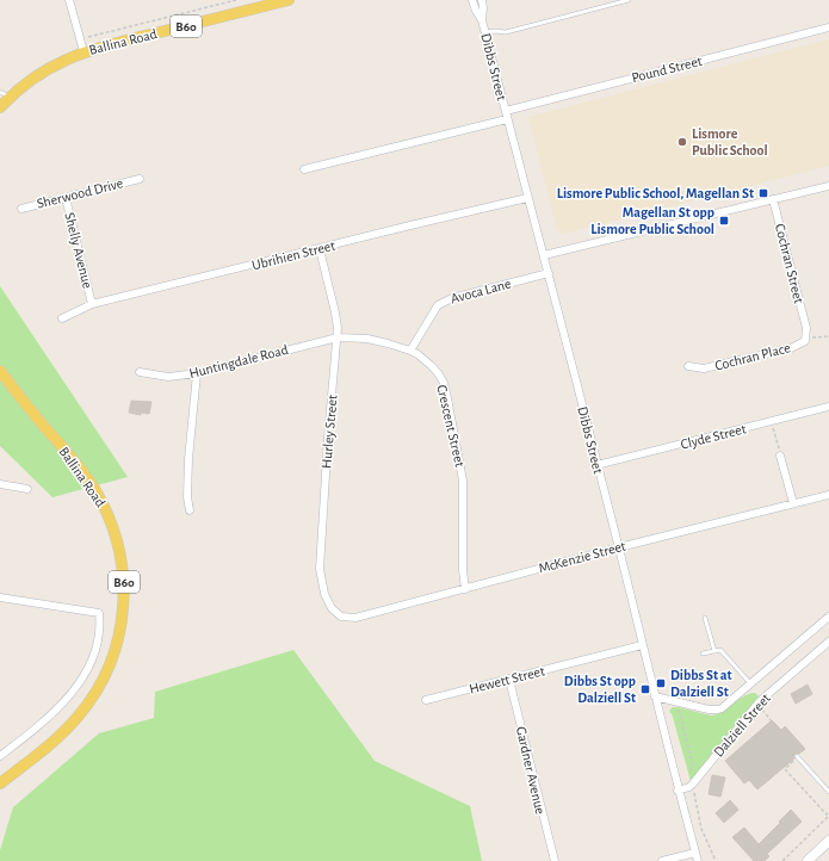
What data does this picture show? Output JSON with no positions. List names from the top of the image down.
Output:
{
  "streets": {
    "main road": ["B60", "Ballina Road"],
    "street": [
      "Dibbs Street",
      "Pound Street",
      "Sherwood Drive",
      "Shelly Avenue",
      "Ubrihien Street",
      "Cochran Street",
      "Avoca Lane",
      "Cochran Place",
      "Huntingdale Road",
      "Crescent Street",
      "Hurley Street",
      "Clyde Street",
      "McKenzie Street",
      "Hewett Street",
      "Dalziell Street",
      "Gardner Avenue"
    ]
  },
  "crossings": [
    ["Dibbs Street", "Pound Street"],
    ["Dibbs Street", "Ubrihien Street"],
    ["Dibbs Street", "Avoca Lane"],
    ["Dibbs Street", "Clyde Street"],
    ["Dibbs Street", "McKenzie Street"],
    ["Dibbs Street", "Hewett Street"],
    ["Dibbs Street", "Dalziell Street"],
    ["Sherwood Drive", "Shelly Avenue"],
    ["Shelly Avenue", "Ubrihien Street"],
    ["Ubrihien Street", "Hurley Street"],
    ["Cochran Street", "Cochran Place"],
    ["Avoca Lane", "Crescent Street"],
    ["Huntingdale Road", "Crescent Street"],
    ["Huntingdale Road", "Hurley Street"],
    ["Crescent Street", "Hurley Street"],
    ["Crescent Street", "McKenzie Street"],
    ["Hurley Street", "McKenzie Street"],
    ["Hewett Street", "Gardner Avenue"]
  ],
  "places": {
    "other": ["Lismore Public School"],
    "transit": [
      "Lismore Public School, Magellan St",
      "Magellan St opp Lismore Public School",
      "Dibbs St at Dalziell St",
      "Dibbs St opp Dalziell St"
    ]
  }
}
